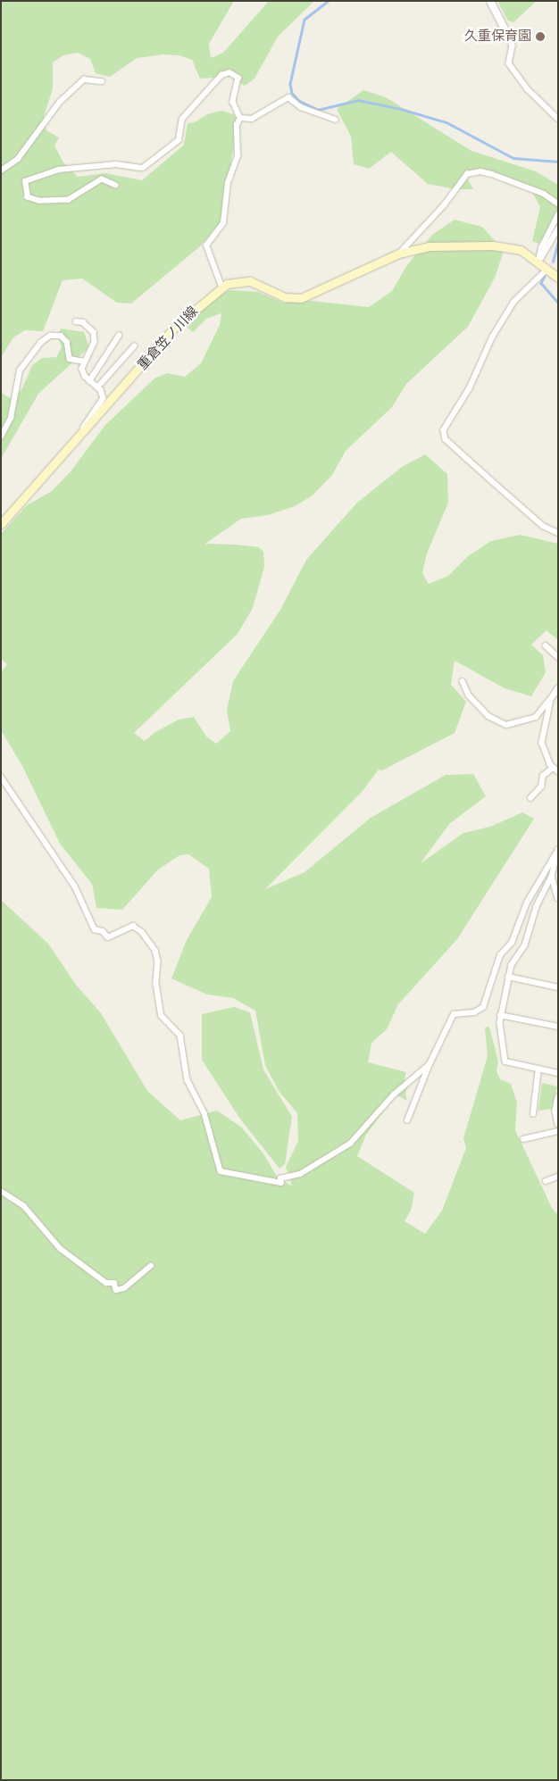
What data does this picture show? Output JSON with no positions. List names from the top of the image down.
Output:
{
  "streets": {
    "main road": ["重倉笠ノ川線"]
  },
  "places": ["久重保育園"]
}
